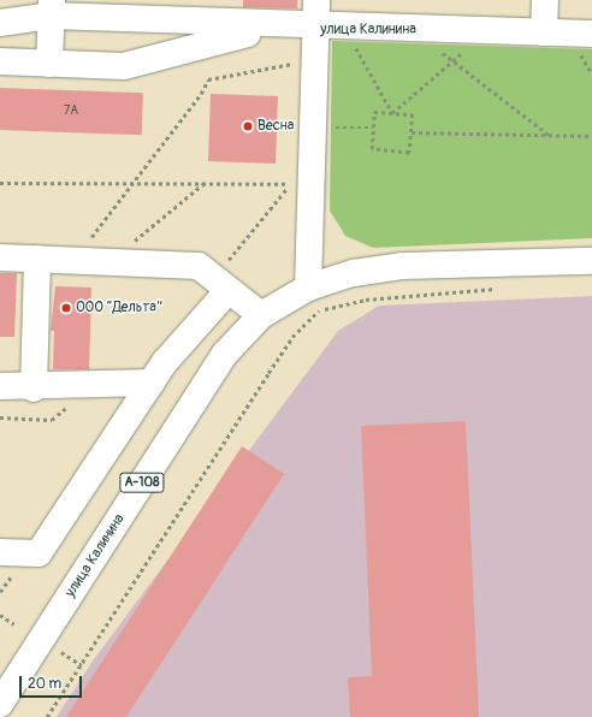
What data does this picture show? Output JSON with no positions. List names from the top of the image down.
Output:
{
  "streets": {
    "main road": ["улица Калинина", "А-108"]
  },
  "places": ["Весна", "ООО “Дельта”"],
  "house_numbers": ["7А"],
  "scale_bar": "20 m"
}
